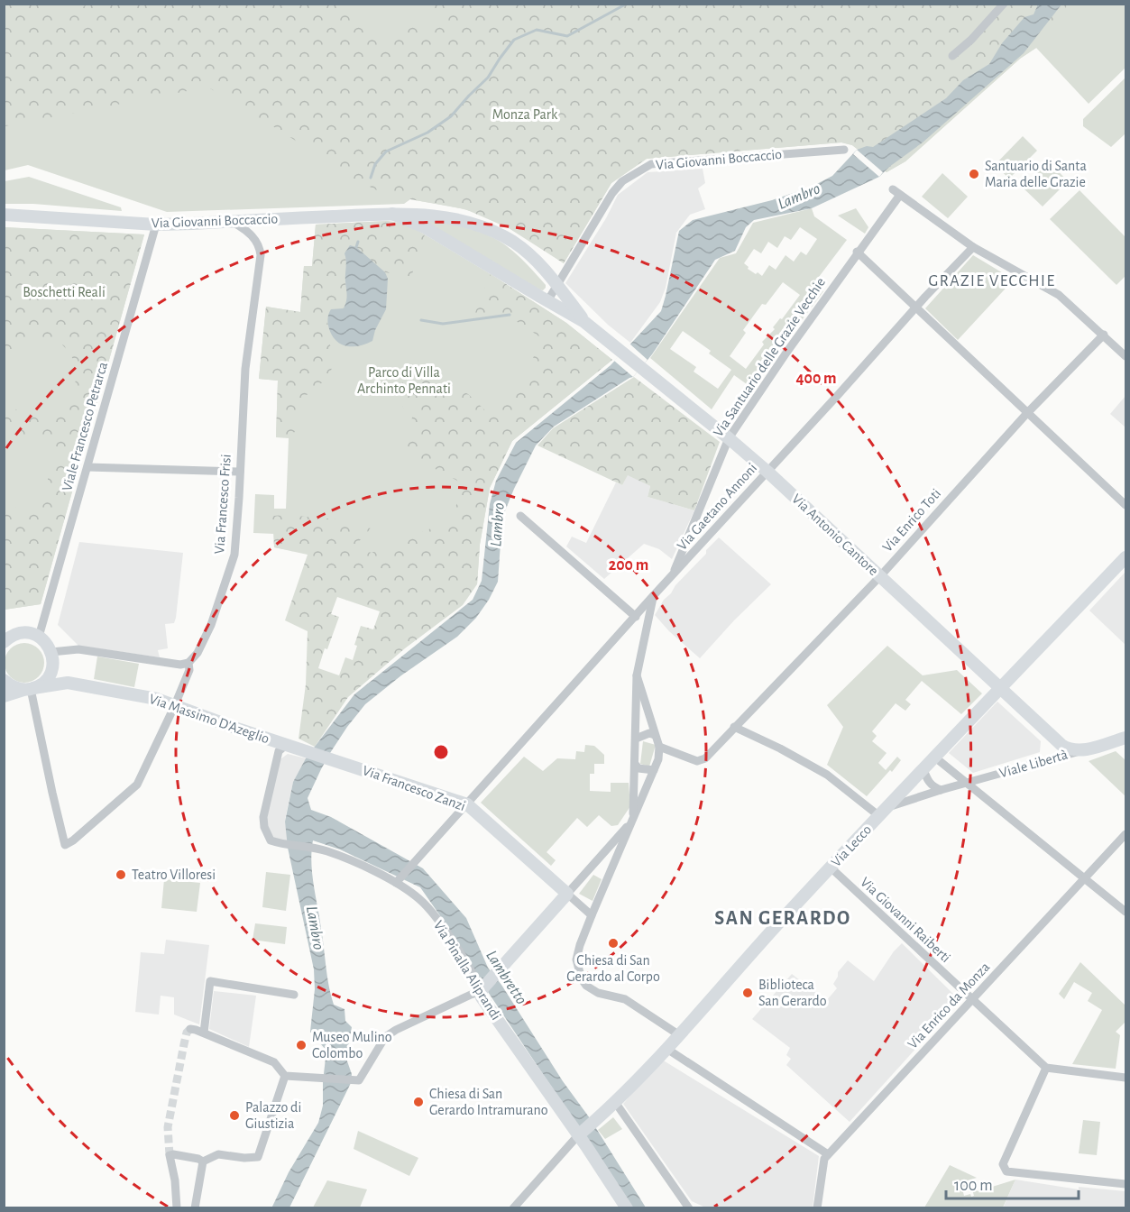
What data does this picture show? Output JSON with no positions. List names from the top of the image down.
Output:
{
  "streets": {
    "main road": [
      "Via Giovanni Boccaccio",
      "Via Antonio Cantore",
      "Via Massimo D'Azeglio",
      "Viale Libertà",
      "Via Francesco Zanzi",
      "Via Lecco",
      "Via Pinalla Aliprandi"
    ],
    "street": [
      "Via Santuario delle Grazie Vecchie",
      "Viale Francesco Petrarca",
      "Via Francesco Frisi",
      "Via Gaetano Annoni",
      "Via Enrico Toti",
      "Via Giovanni Raiberti",
      "Via Enrico da Monza"
    ]
  },
  "crossings": [
    ["Via Giovanni Boccaccio", "Viale Francesco Petrarca"],
    ["Via Giovanni Boccaccio", "Via Francesco Frisi"],
    ["Via Giovanni Boccaccio", "Via Antonio Cantore"],
    ["Via Santuario delle Grazie Vecchie", "Via Gaetano Annoni"],
    ["Via Santuario delle Grazie Vecchie", "Via Antonio Cantore"],
    ["Via Francesco Frisi", "Via Massimo D'Azeglio"],
    ["Via Gaetano Annoni", "Via Antonio Cantore"],
    ["Via Gaetano Annoni", "Via Francesco Zanzi"],
    ["Via Gaetano Annoni", "Via Pinalla Aliprandi"],
    ["Via Enrico Toti", "Via Antonio Cantore"],
    ["Via Antonio Cantore", "Viale Libertà"],
    ["Via Antonio Cantore", "Via Lecco"],
    ["Via Massimo D'Azeglio", "Via Francesco Zanzi"],
    ["Via Massimo D'Azeglio", "Via Pinalla Aliprandi"],
    ["Viale Libertà", "Via Lecco"],
    ["Via Francesco Zanzi", "Via Pinalla Aliprandi"],
    ["Via Lecco", "Via Giovanni Raiberti"],
    ["Via Lecco", "Via Pinalla Aliprandi"],
    ["Via Giovanni Raiberti", "Via Enrico da Monza"]
  ],
  "districts": ["GRAZIE VECCHIE", "SAN GERARDO"],
  "water": ["Lambro", "Lambretto"],
  "parks": ["Monza Park", "Boschetti Reali", "Parco di Villa Archinto Pennati"],
  "places": [
    "Santuario di Santa Maria delle Grazie",
    "Teatro Villoresi",
    "Chiesa di San Gerardo al Corpo",
    "Biblioteca San Gerardo",
    "Museo Mulino Colombo",
    "Chiesa di San Gerardo Intramurano",
    "Palazzo di Giustizia"
  ],
  "scale_bar": "100 m",
  "rings": ["400 m", "200 m"]
}
